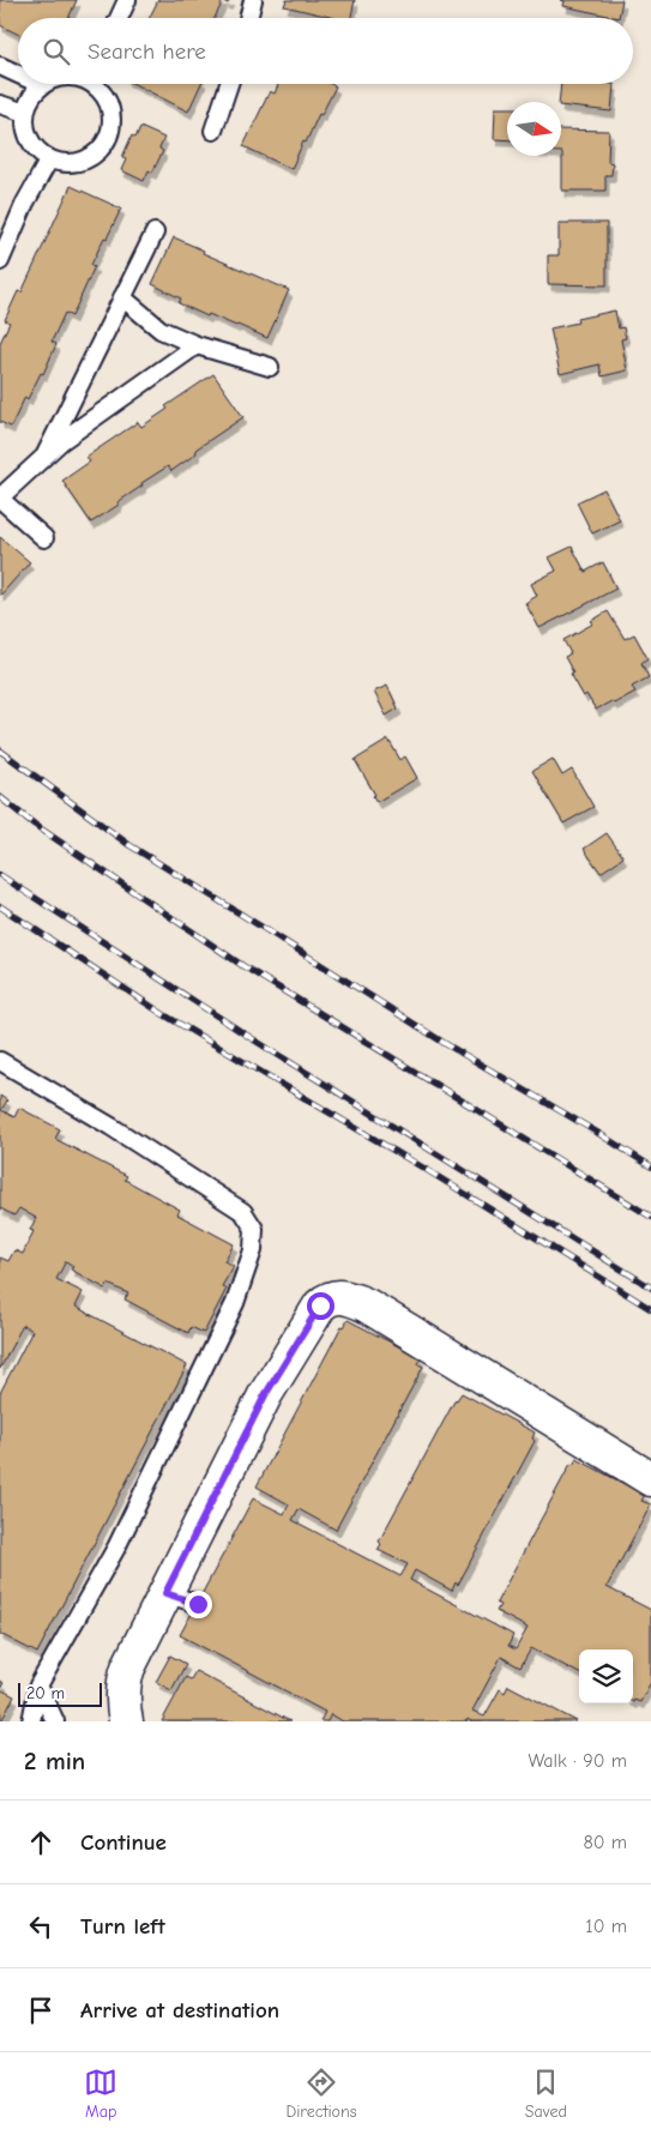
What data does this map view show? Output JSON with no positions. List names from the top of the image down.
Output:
{
  "scale_bar": "20 m",
  "north": "right",
  "page": {
    "search": "Search here",
    "scale": "20 m",
    "heading": ["2 min", "Walk · 90 m"],
    "list": [
      ["Continue", "80 m"],
      ["Turn left", "10 m"],
      "Arrive at destination"
    ],
    "nav": ["Map", "Directions", "Saved"]
  }
}
